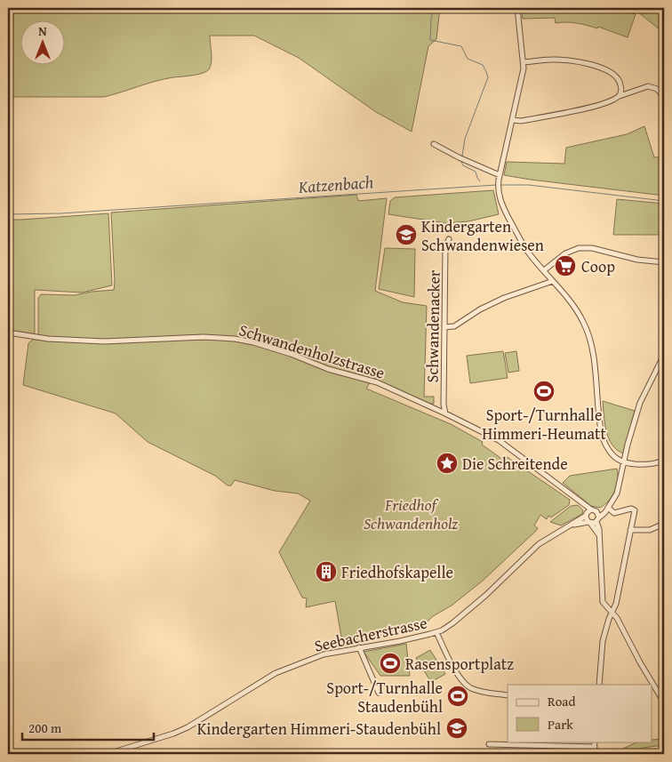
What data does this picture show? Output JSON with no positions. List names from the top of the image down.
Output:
{
  "streets": {
    "street": ["Schwandenacker", "Schwandenholzstrasse", "Seebacherstrasse"]
  },
  "crossings": [
    ["Schwandenacker", "Schwandenholzstrasse"],
    ["Schwandenholzstrasse", "Seebacherstrasse"]
  ],
  "water": ["Katzenbach"],
  "parks": ["Friedhof Schwandenholz"],
  "places": {
    "school or university": ["Kindergarten Schwandenwiesen", "Kindergarten Himmeri-Staudenbühl"],
    "supermarket": ["Coop"],
    "sports": ["Sport-/Turnhalle Himmeri-Heumatt", "Rasensportplatz", "Sport-/Turnhalle Staudenbühl"],
    "place": ["Die Schreitende"],
    "building": ["Friedhofskapelle"]
  },
  "legend": ["Road", "Park"],
  "scale_bar": "200 m",
  "north": "top"
}
